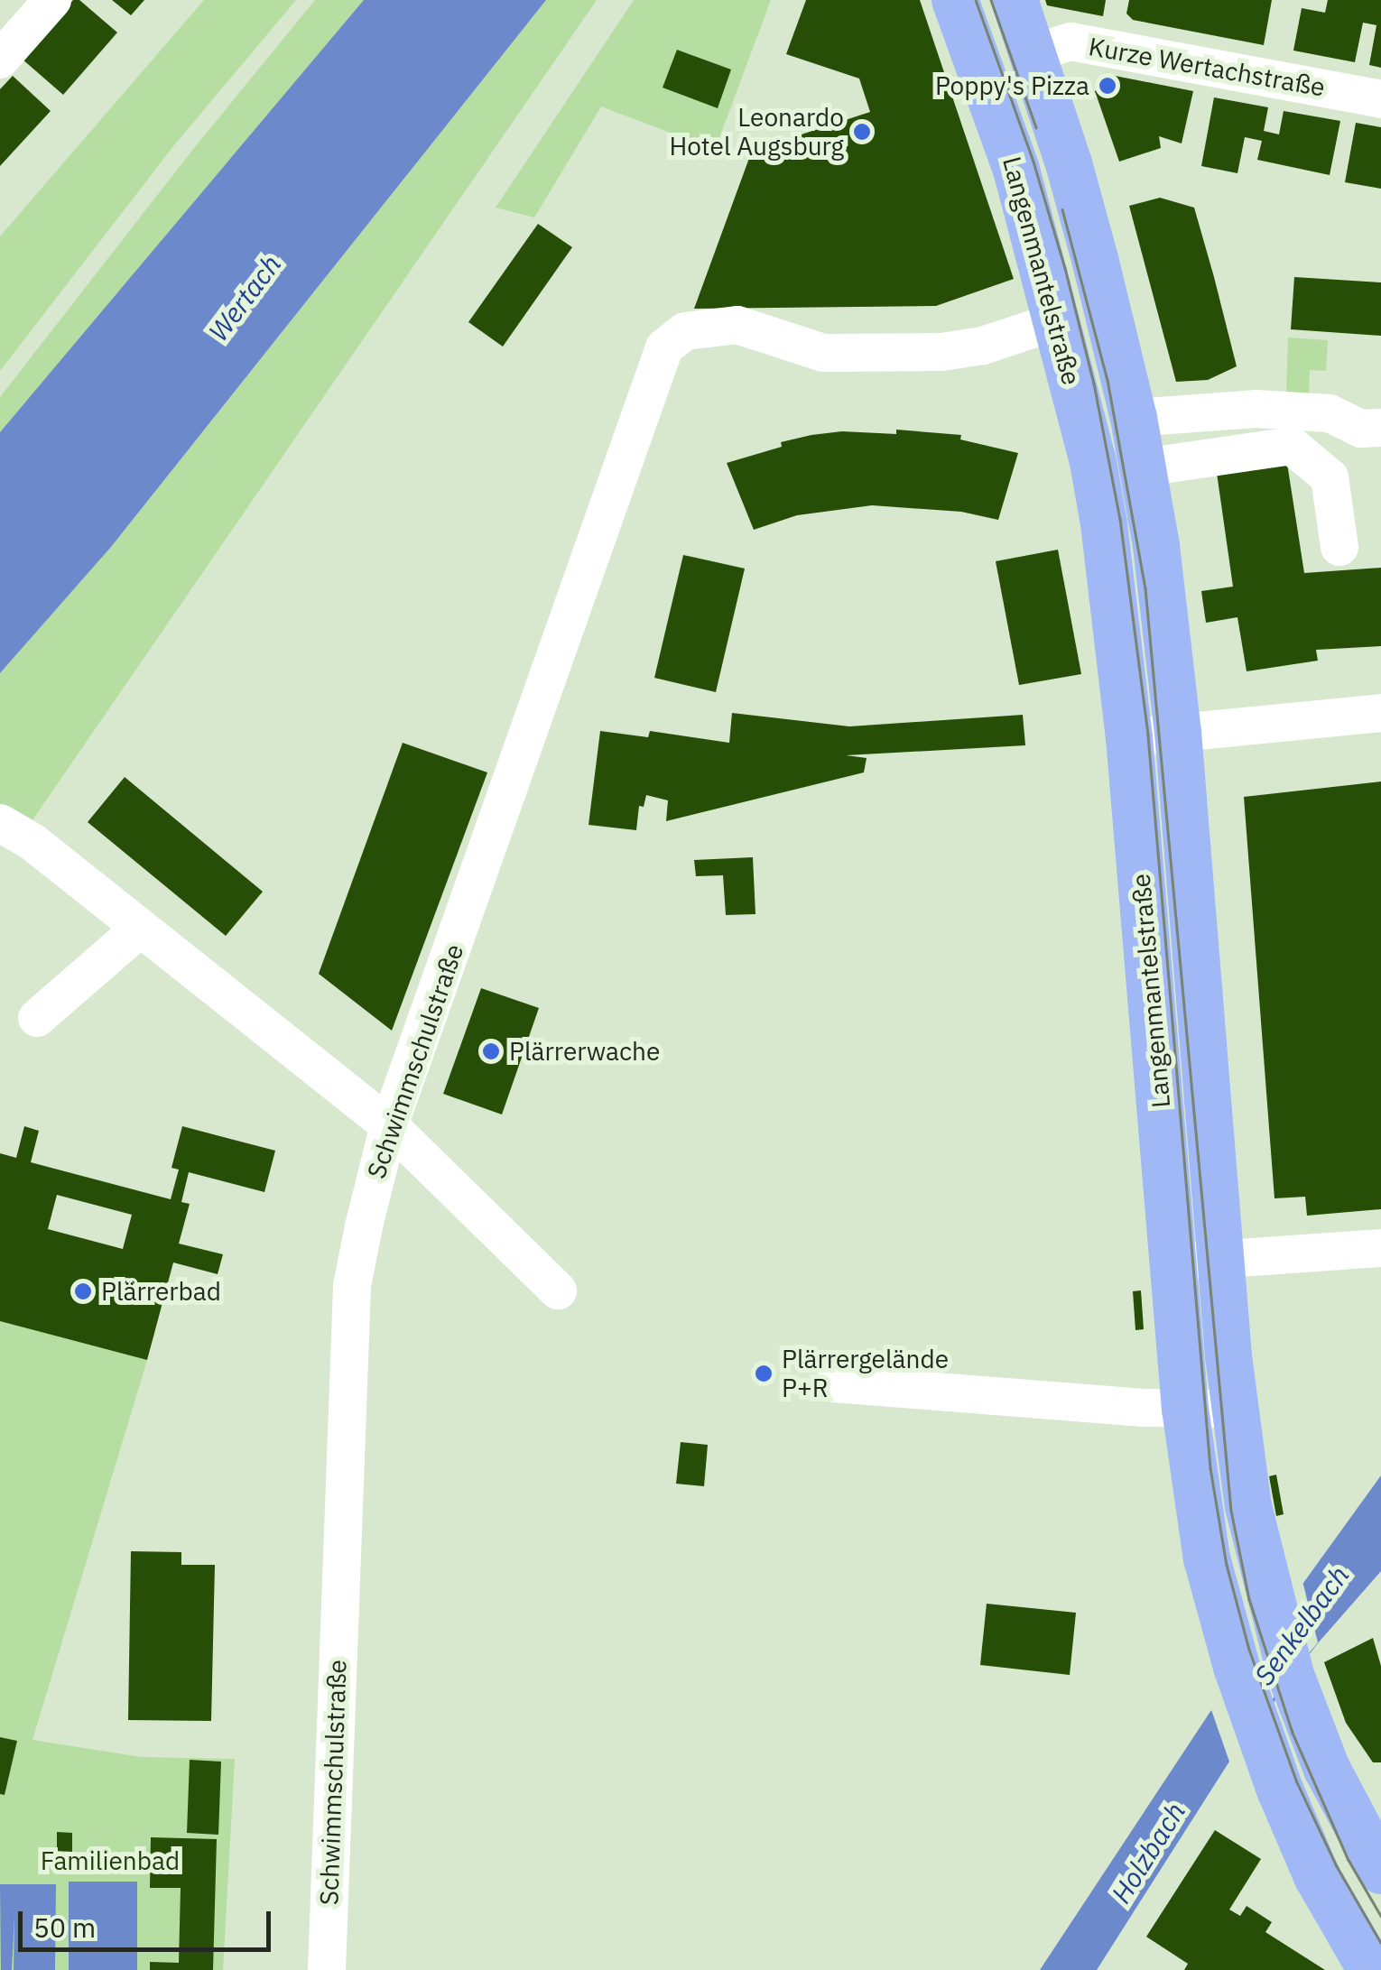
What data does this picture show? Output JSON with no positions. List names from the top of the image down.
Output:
{
  "streets": {
    "main road": ["Langenmantelstraße"],
    "street": ["Kurze Wertachstraße", "Schwimmschulstraße"]
  },
  "crossings": [
    ["Kurze Wertachstraße", "Langenmantelstraße"],
    ["Langenmantelstraße", "Schwimmschulstraße"]
  ],
  "water": ["Wertach", "Senkelbach", "Holzbach"],
  "parks": ["Familienbad"],
  "places": [
    "Poppy's Pizza",
    "Leonardo Hotel Augsburg",
    "Plärrerwache",
    "Plärrerbad",
    "Plärrergelände P+R"
  ],
  "scale_bar": "50 m"
}
